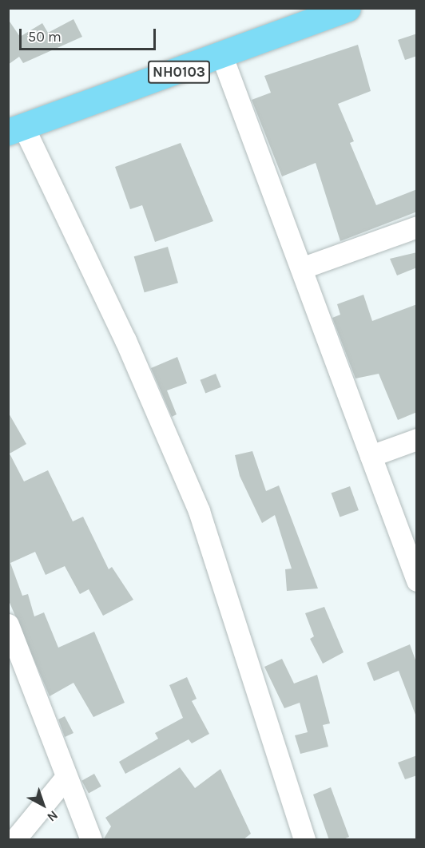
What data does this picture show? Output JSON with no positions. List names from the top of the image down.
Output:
{
  "streets": {
    "highway": ["NH0103"]
  },
  "scale_bar": "50 m",
  "north": "bottom right"
}
